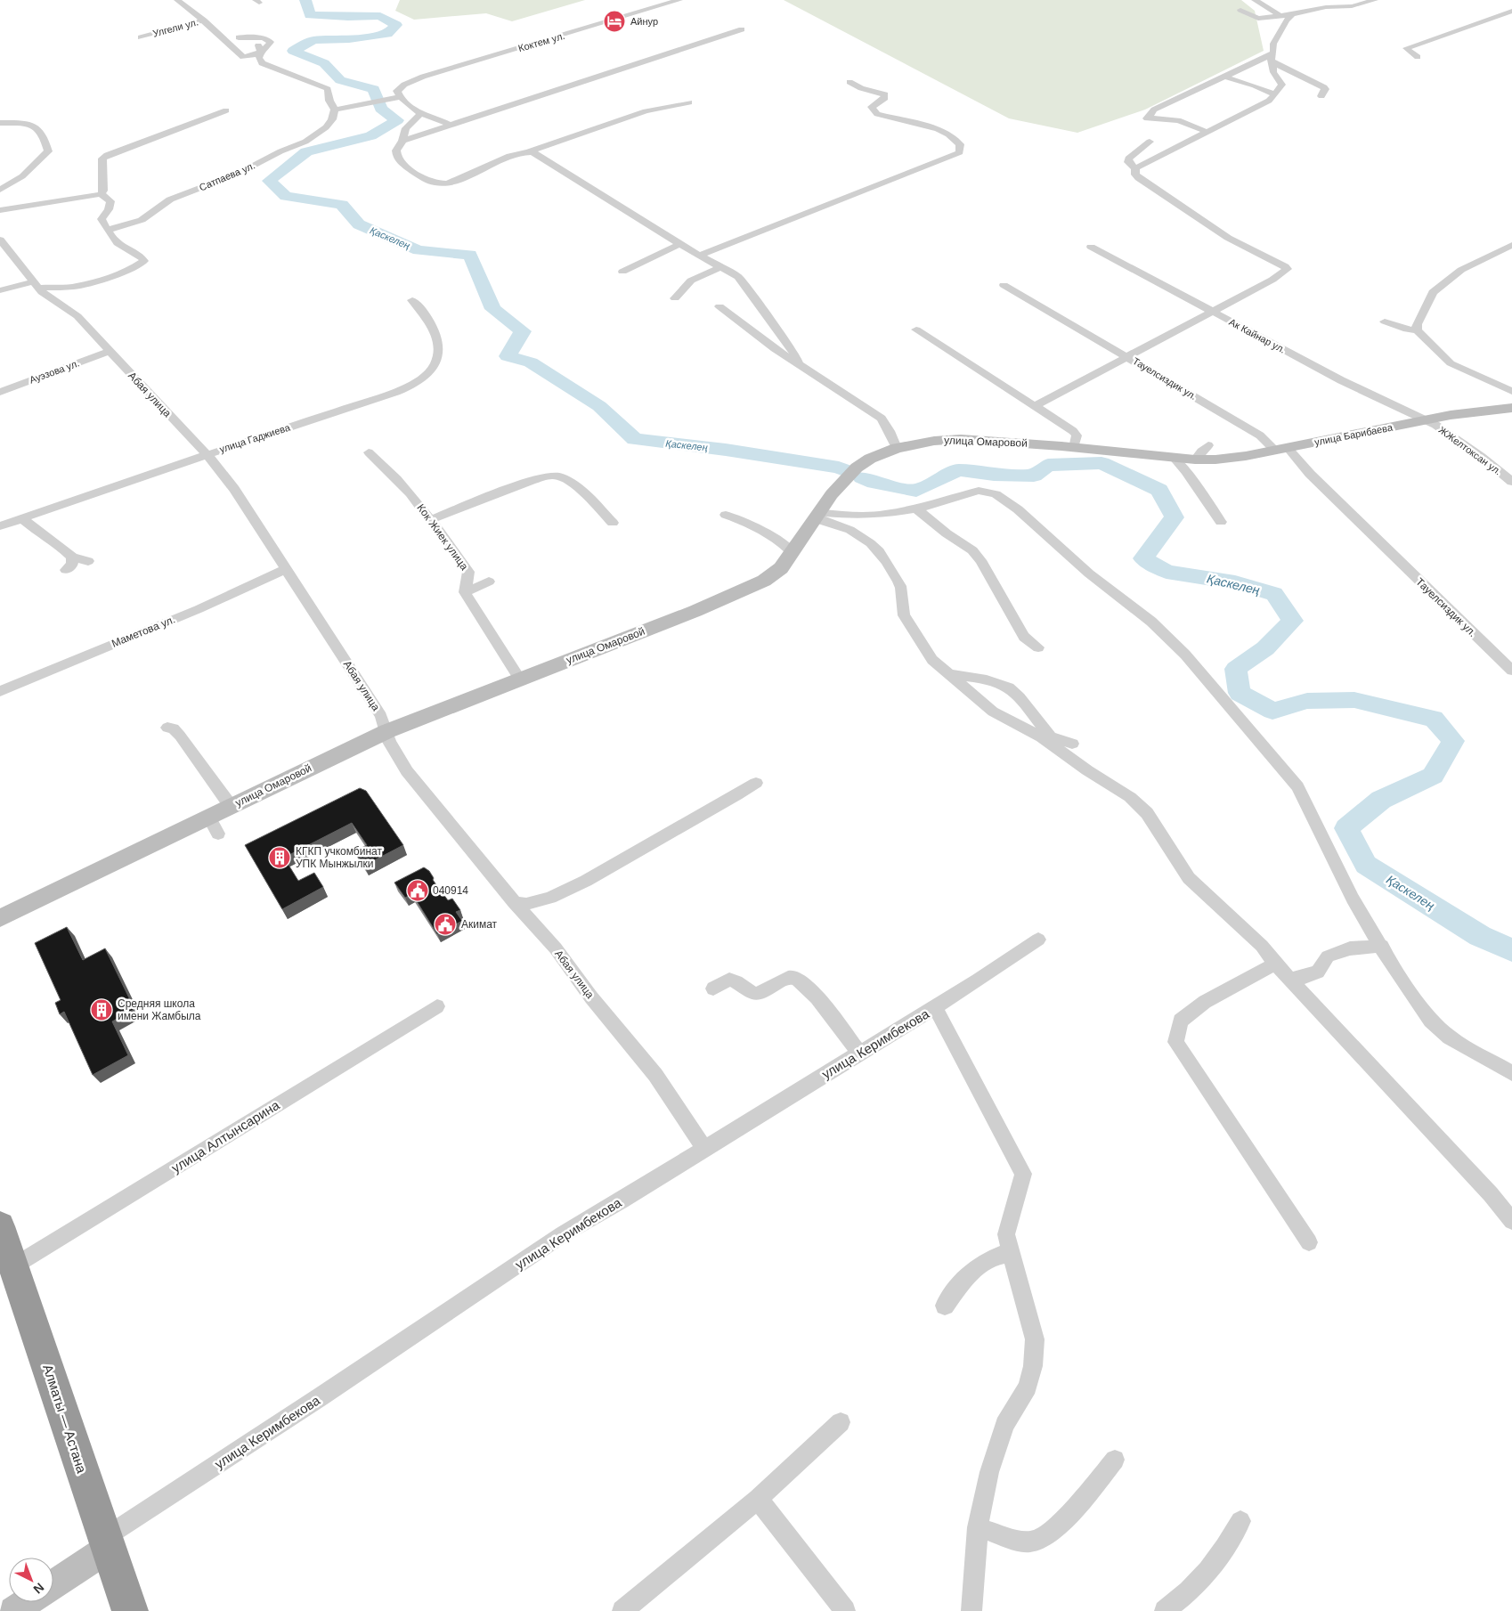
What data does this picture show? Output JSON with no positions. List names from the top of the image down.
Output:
{
  "streets": {
    "highway": ["Алматы — Астана"],
    "street": [
      "Улгели ул.",
      "Коктем ул.",
      "Сатпаева ул.",
      "Ак Кайнар ул.",
      "Ауэзова ул.",
      "Тауелсиздик ул.",
      "Абая улица",
      "улица Барибаева",
      "улица Гаджиева",
      "улица Омаровой",
      "ЖЖелтоксан ул.",
      "Кок Жиек улица",
      "Маметова ул.",
      "улица Керимбекова",
      "улица Алтынсарина"
    ]
  },
  "crossings": [
    ["Ак Кайнар ул.", "улица Барибаева"],
    ["Ак Кайнар ул.", "ЖЖелтоксан ул."],
    ["Ауэзова ул.", "Абая улица"],
    ["Тауелсиздик ул.", "улица Барибаева"],
    ["Абая улица", "улица Гаджиева"],
    ["Абая улица", "улица Омаровой"],
    ["Абая улица", "Маметова ул."],
    ["Абая улица", "улица Керимбекова"],
    ["улица Барибаева", "улица Омаровой"],
    ["улица Барибаева", "ЖЖелтоксан ул."],
    ["улица Керимбекова", "Алматы — Астана"],
    ["улица Алтынсарина", "Алматы — Астана"]
  ],
  "water": ["Қаскелең"],
  "places": {
    "hotel": ["Айнур"],
    "building": ["КГКП учкомбинат УПК Мынжылки", "Средняя школа имени Жамбыла"],
    "public building": ["040914", "Акимат"]
  },
  "north": "bottom right"
}
